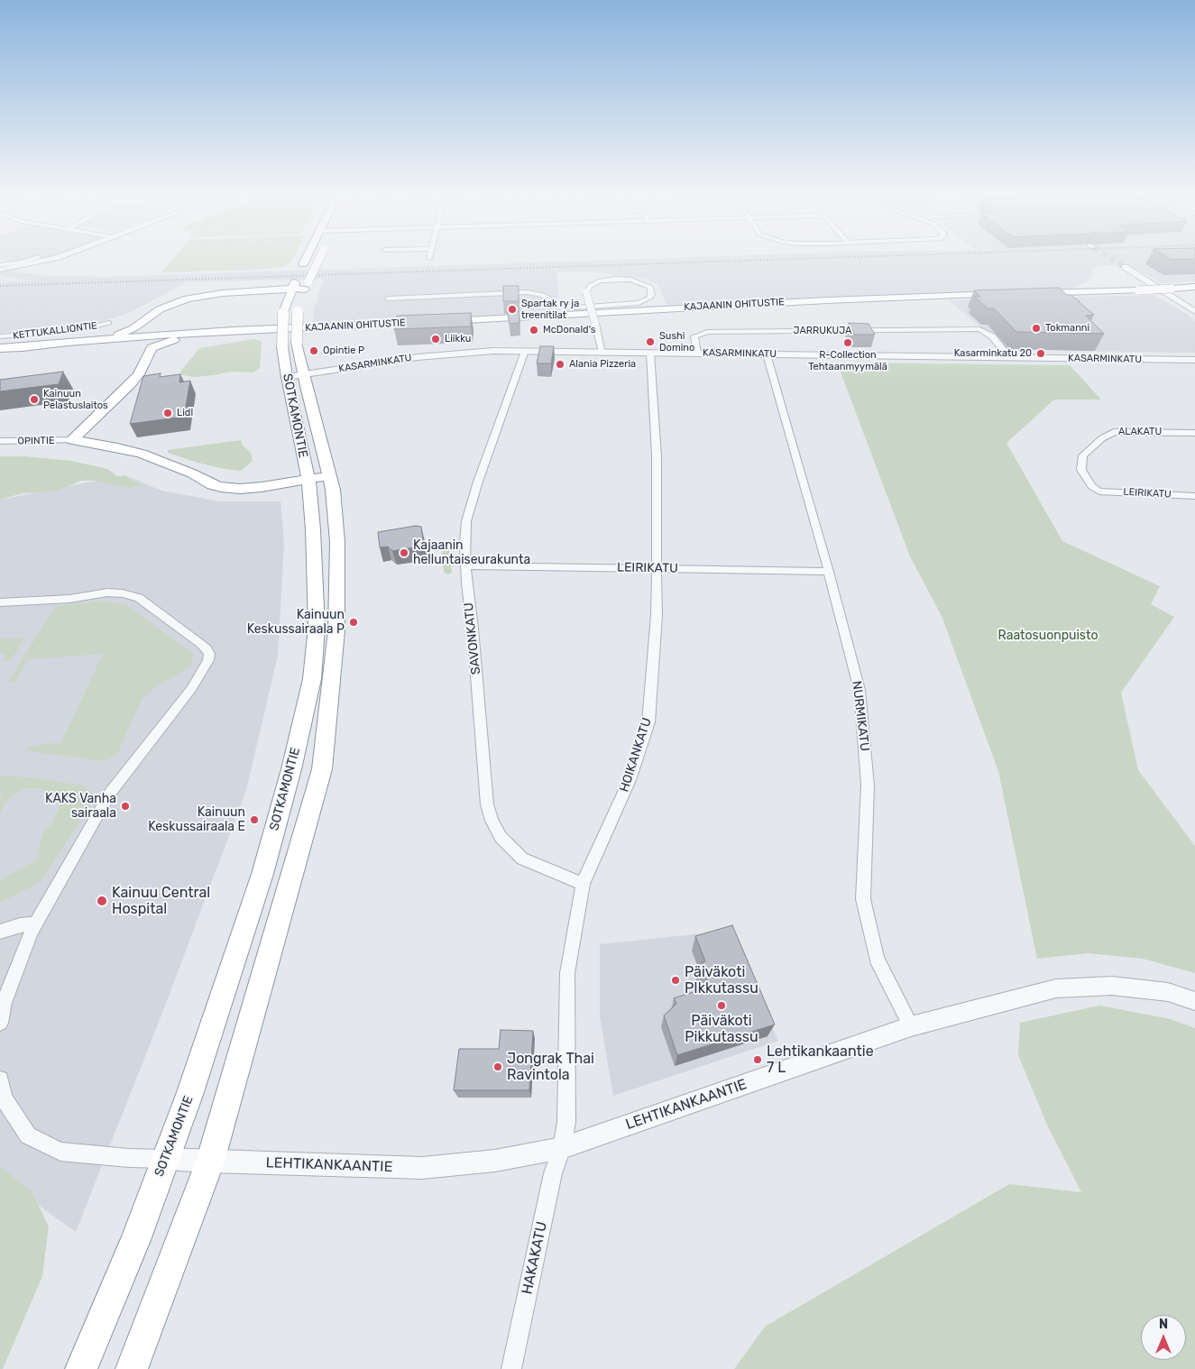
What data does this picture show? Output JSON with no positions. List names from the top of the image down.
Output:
{
  "streets": {
    "highway": ["KAJAANIN OHITUSTIE", "SOTKAMONTIE"],
    "street": [
      "KETTUKALLIONTIE",
      "JARRUKUJA",
      "KASARMINKATU",
      "ALAKATU",
      "OPINTIE",
      "LEIRIKATU",
      "SAVONKATU",
      "NURMIKATU",
      "HOIKANKATU",
      "LEHTIKANKAANTIE",
      "HAKAKATU"
    ]
  },
  "crossings": [
    ["JARRUKUJA", "KASARMINKATU"],
    ["KASARMINKATU", "SOTKAMONTIE"],
    ["KASARMINKATU", "SAVONKATU"],
    ["KASARMINKATU", "NURMIKATU"],
    ["KASARMINKATU", "HOIKANKATU"],
    ["SOTKAMONTIE", "LEHTIKANKAANTIE"],
    ["ALAKATU", "LEIRIKATU"],
    ["LEIRIKATU", "SAVONKATU"],
    ["LEIRIKATU", "NURMIKATU"],
    ["LEIRIKATU", "HOIKANKATU"],
    ["SAVONKATU", "HOIKANKATU"],
    ["NURMIKATU", "LEHTIKANKAANTIE"],
    ["HOIKANKATU", "LEHTIKANKAANTIE"],
    ["HOIKANKATU", "HAKAKATU"],
    ["LEHTIKANKAANTIE", "HAKAKATU"]
  ],
  "parks": ["Raatosuonpuisto"],
  "places": [
    "Spartak ry ja treenitilat",
    "Tokmanni",
    "McDonald's",
    "Liikku",
    "Sushi Domino",
    "R-Collection Tehtaanmyymälä",
    "Opintie P",
    "Kasarminkatu 20",
    "Alania Pizzeria",
    "Kainuun Pelastuslaitos",
    "Lidl",
    "Kajaanin helluntaiseurakunta",
    "Kainuun Keskussairaala P",
    "KAKS Vanha sairaala",
    "Kainuun Keskussairaala E",
    "Kainuu Central Hospital",
    "Päiväkoti PIkkutassu",
    "Päiväkoti Pikkutassu",
    "Lehtikankaantie 7 L",
    "Jongrak Thai Ravintola"
  ],
  "north": "top"
}
